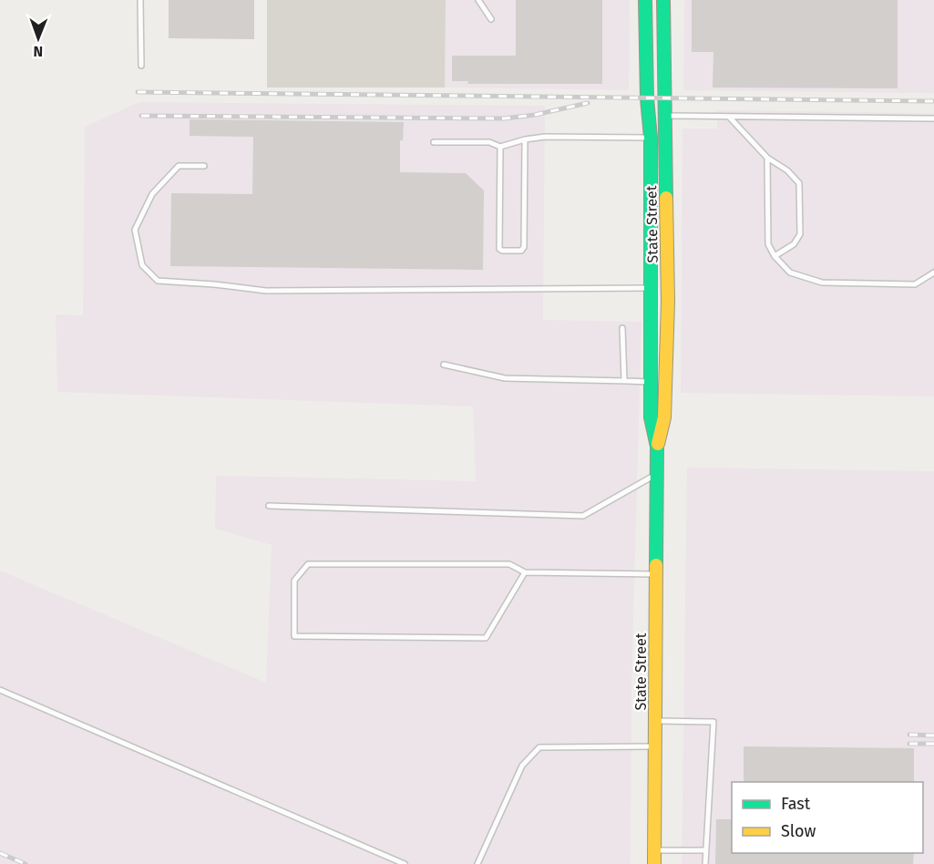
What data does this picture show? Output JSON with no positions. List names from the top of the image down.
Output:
{
  "streets": {
    "street": ["State Street"]
  },
  "legend": ["Fast", "Slow"],
  "north": "bottom"
}
